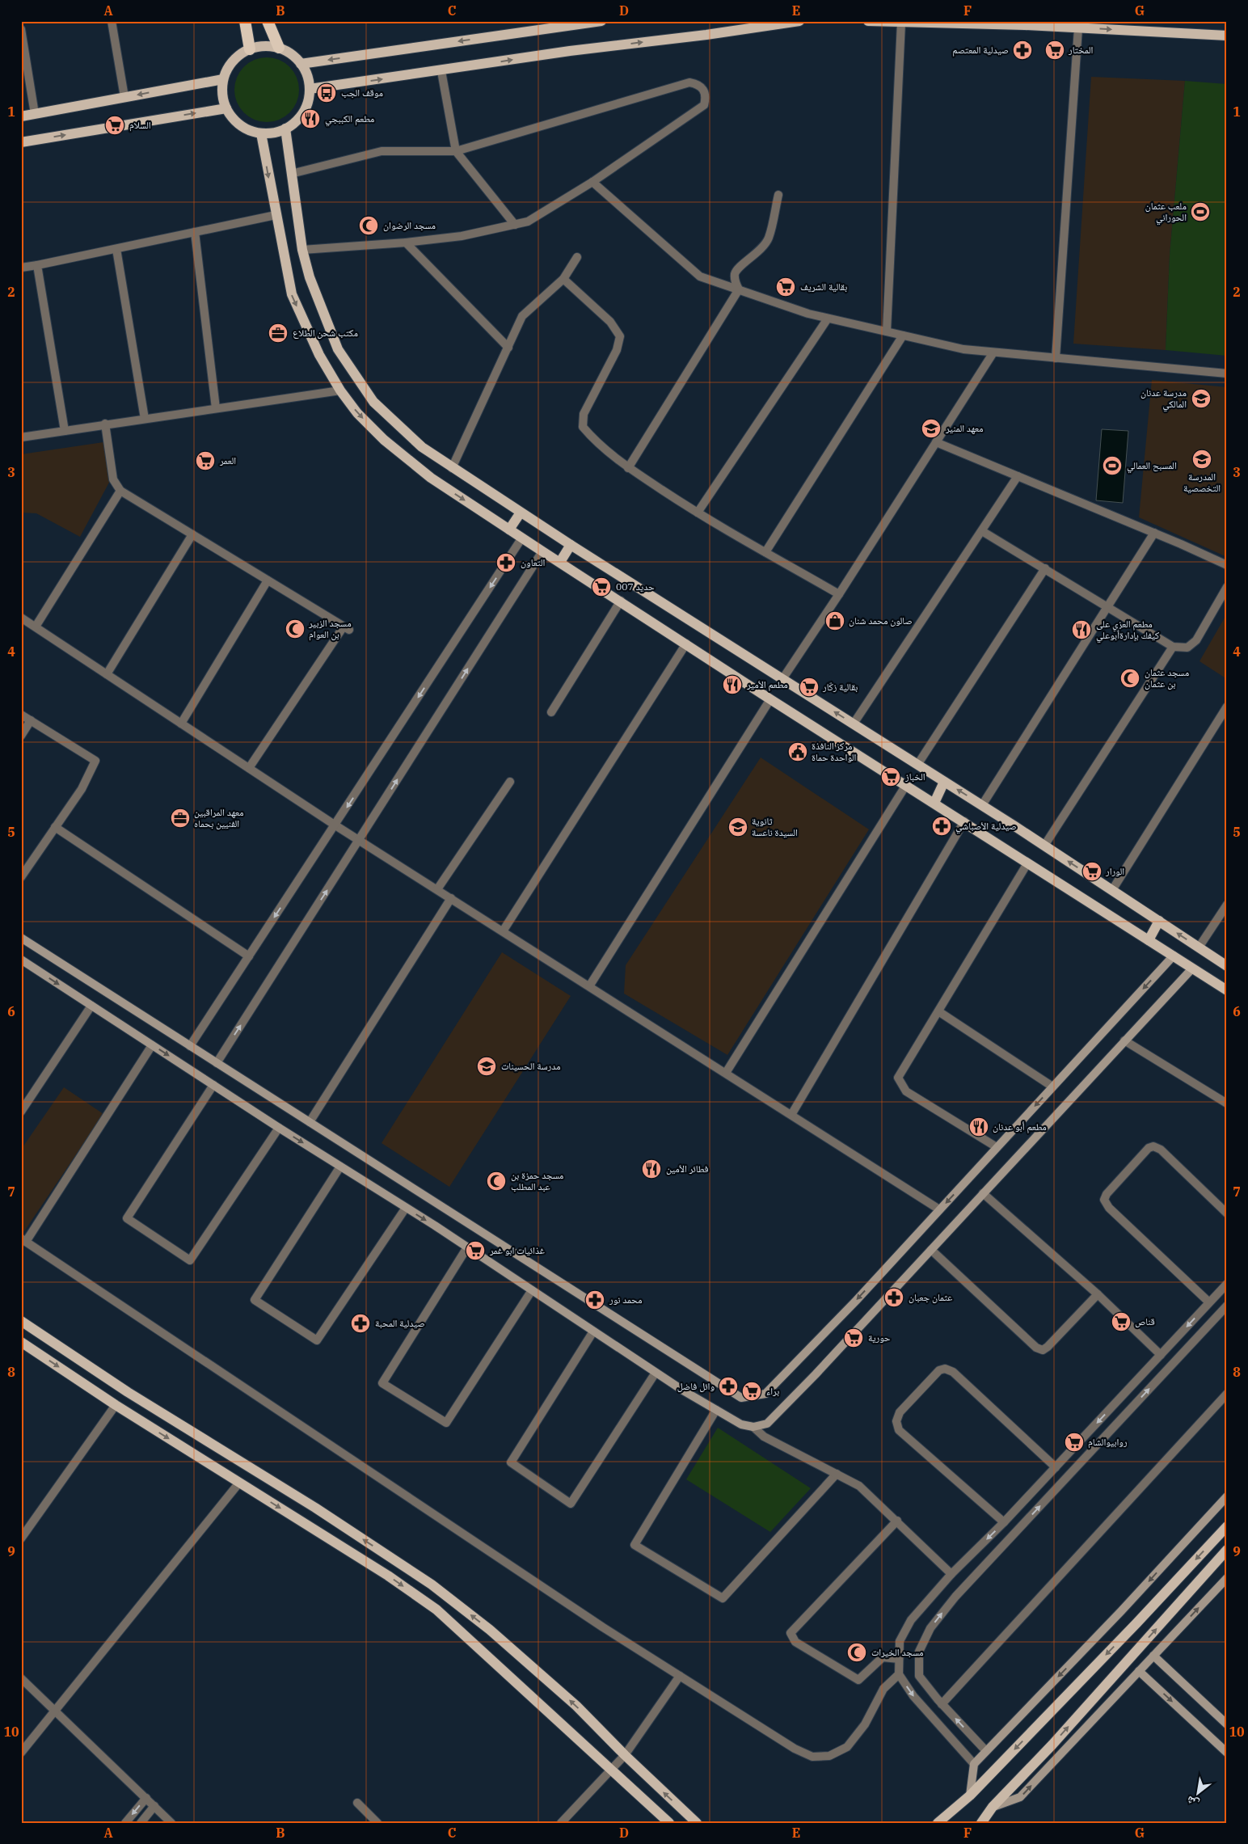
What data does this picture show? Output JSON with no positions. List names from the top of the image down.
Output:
{
  "places": {
    "pharmacy": [
      "صيدلية المعتصم",
      "التعاون",
      "صيدلية الأصباشي",
      "عثمان جعبان",
      "محمد نور",
      "صيدلية المحبة",
      "وائل فاضل"
    ],
    "supermarket": [
      "المختار",
      "السلام",
      "بقالية الشريف",
      "العمر",
      "حديد 007",
      "بقالية زكّار",
      "الخباز",
      "الورار",
      "غذائيات ابو غمر",
      "قناص",
      "حورية",
      "براء",
      "روابيوالشام"
    ],
    "bus stop": ["موقف الجب"],
    "restaurant": [
      "مطعم الكببجي",
      "مطعم العزي على كيفك بإدارةأبوعلي",
      "مطعم الأمير",
      "مطعم أبو عدنان",
      "فطائر الأمين"
    ],
    "sports": ["ملعب عثمان الحوراني", "المسبح العمالي"],
    "mosque": [
      "مسجد الرضوان",
      "مسجد الزبير بن العوام",
      "مسجد عثمان بن عثمان",
      "مسجد حمزة بن عبد المطلب",
      "مسجد الخيرات"
    ],
    "office": ["مكتب شحن الطلاع", "معهد المراقبين الفنيين بحماه"],
    "school or university": [
      "مدرسة عدنان المالكي",
      "معهد المنير",
      "المدرسة التخصصية",
      "ثانوية السيدة ناعسة",
      "مدرسة الحسينات"
    ],
    "shop": ["صالون محمد شنان"],
    "public building": ["مركز النافذة الواحدة حماة"]
  },
  "north": "bottom left",
  "grid": {
    "columns": [
      "A",
      "B",
      "C",
      "D",
      "E",
      "F",
      "G"
    ],
    "rows": [
      "1",
      "2",
      "3",
      "4",
      "5",
      "6",
      "7",
      "8",
      "9",
      "10"
    ]
  }
}
